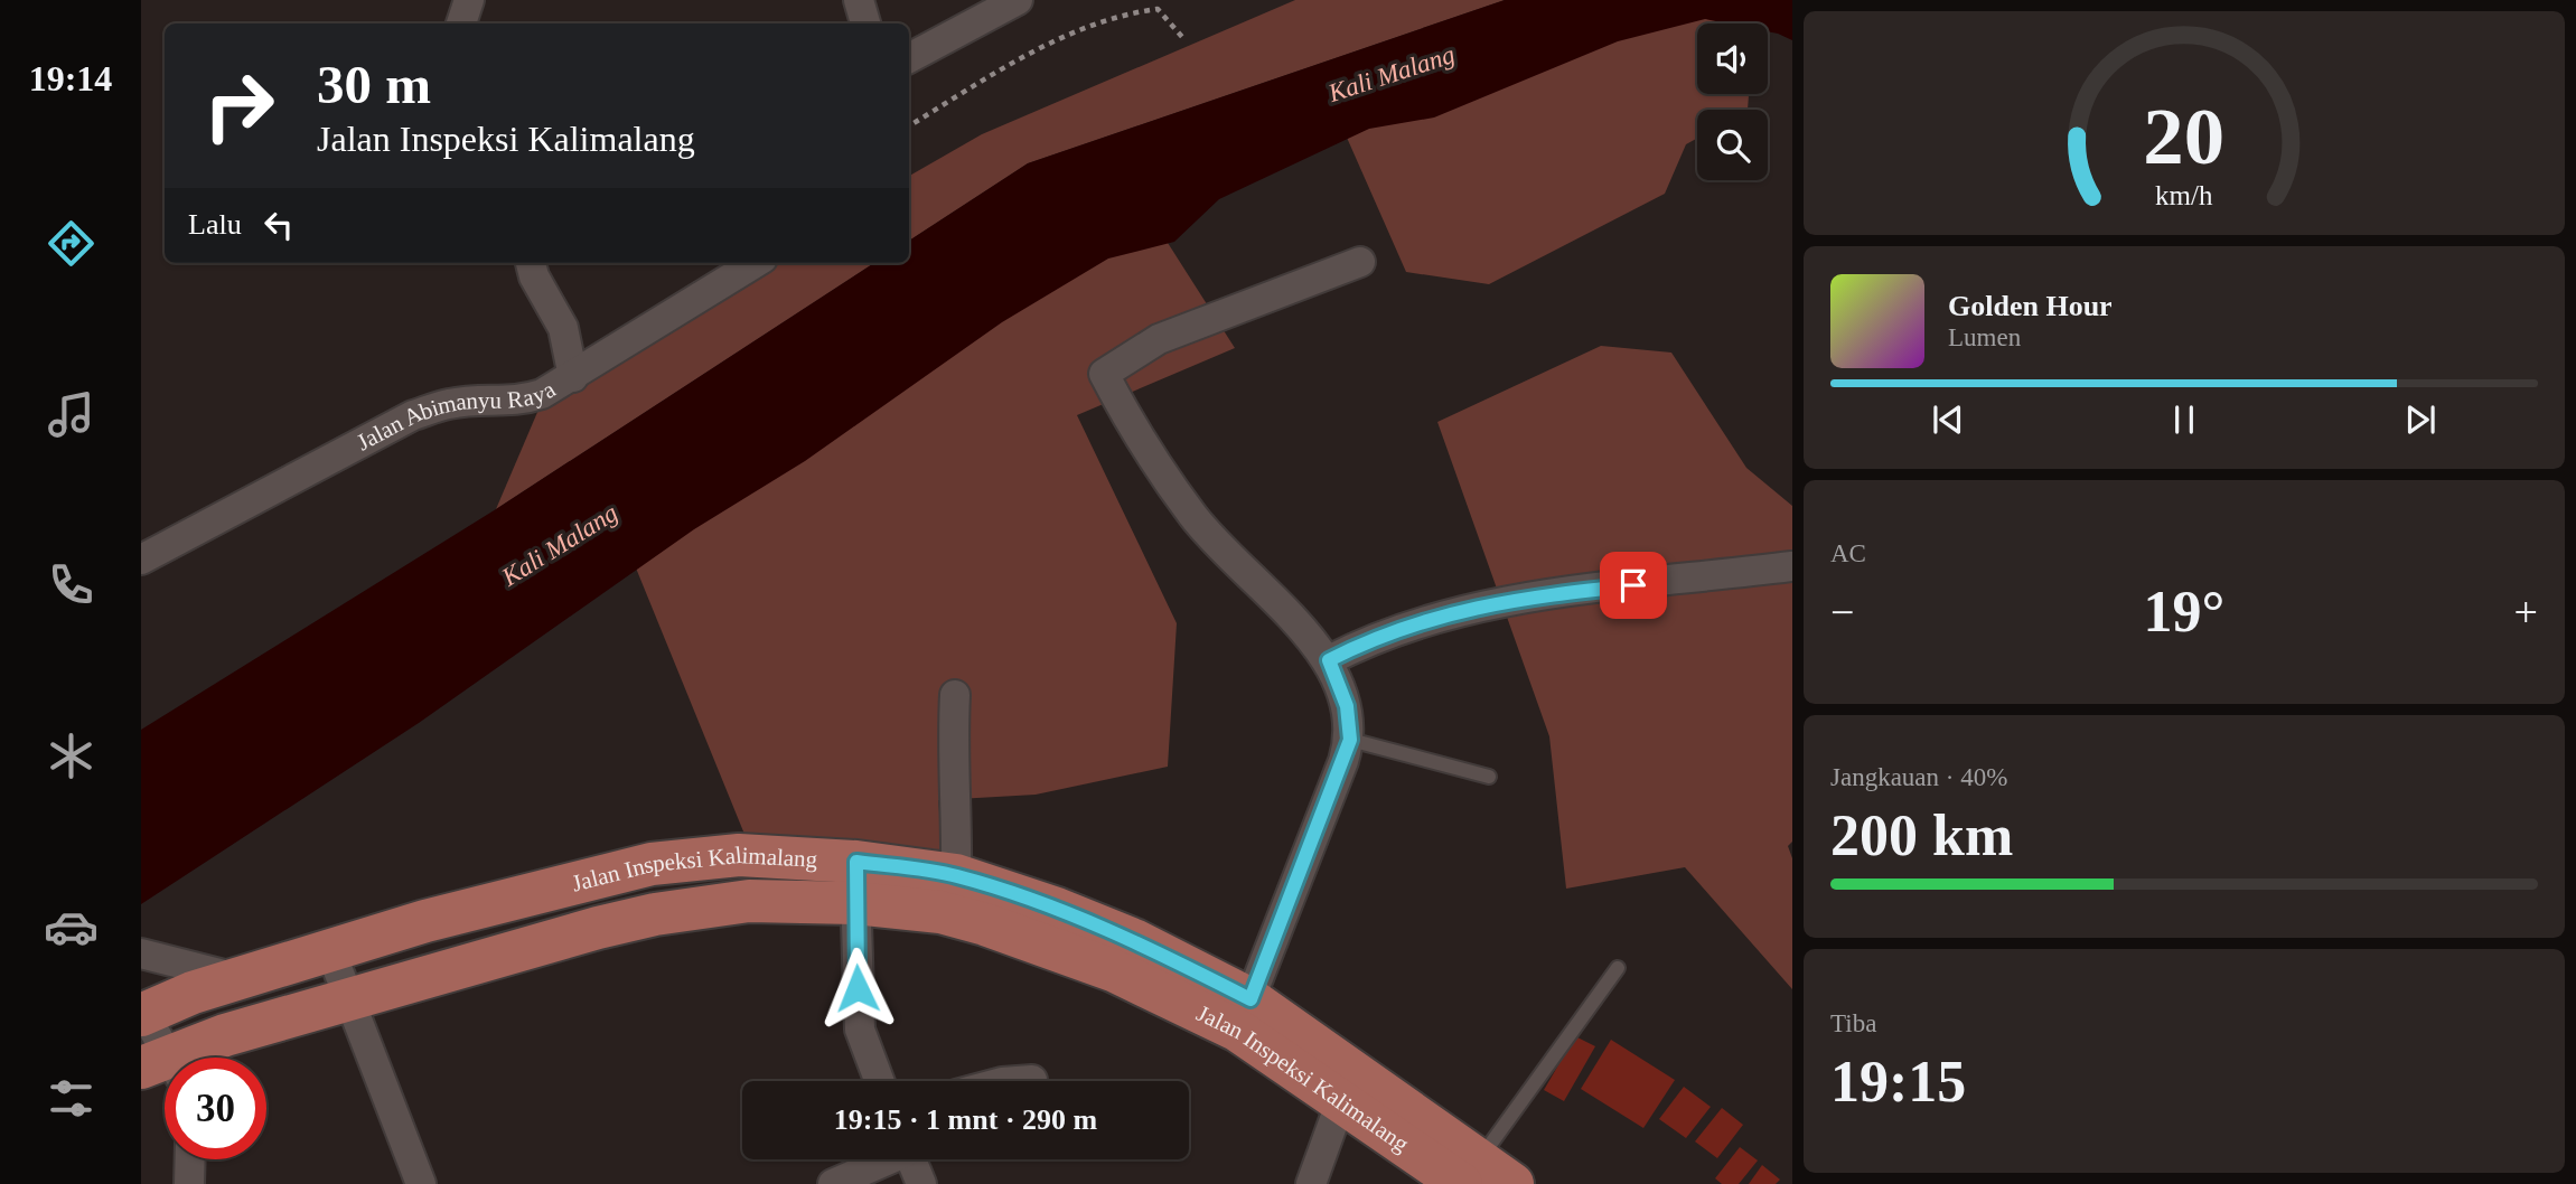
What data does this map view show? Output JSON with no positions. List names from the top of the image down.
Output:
{
  "streets": {
    "main road": ["Jalan Inspeksi Kalimalang"],
    "street": ["Jalan Abimanyu Raya"]
  },
  "water": ["Kali Malang"],
  "page": {
    "tabs": "19:14",
    "turn": ["30 m", "Jalan Inspeksi Kalimalang"],
    "then": "Lalu",
    "song": ["Golden Hour", "Lumen"],
    "tile": [
      "AC",
      ["Jangkauan · 40%", "200 km"],
      ["Tiba", "19:15"]
    ],
    "heat": ["−", "19°", "+"],
    "limit": "30",
    "trip": "19:15 · 1 mnt · 290 m",
    "gauge": ["20", "km/h"]
  }
}
